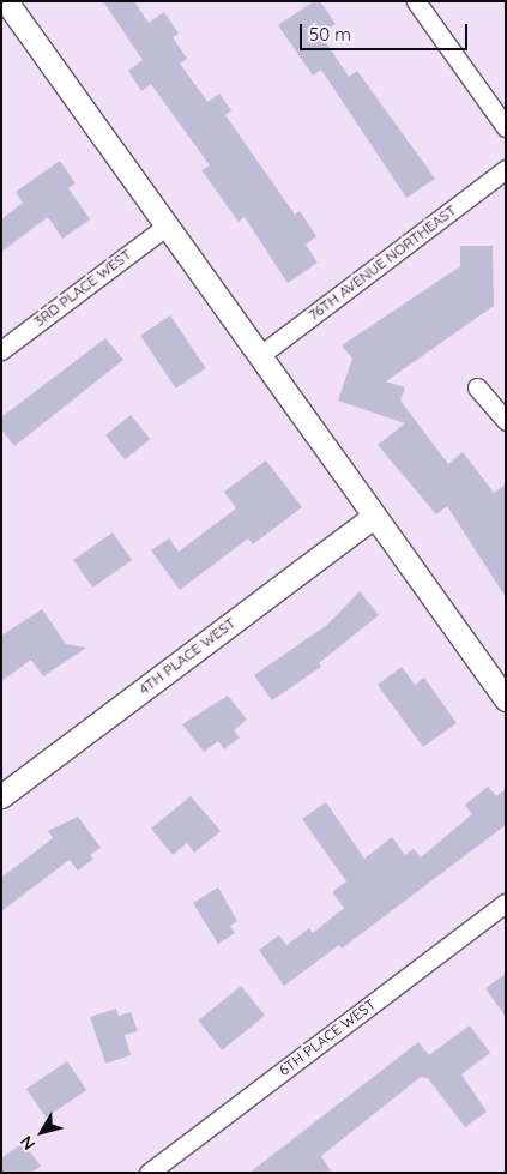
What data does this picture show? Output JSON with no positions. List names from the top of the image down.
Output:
{
  "streets": {
    "street": [
      "76TH AVENUE NORTHEAST",
      "3RD PLACE WEST",
      "4TH PLACE WEST",
      "6TH PLACE WEST"
    ]
  },
  "scale_bar": "50 m",
  "north": "bottom left"
}
